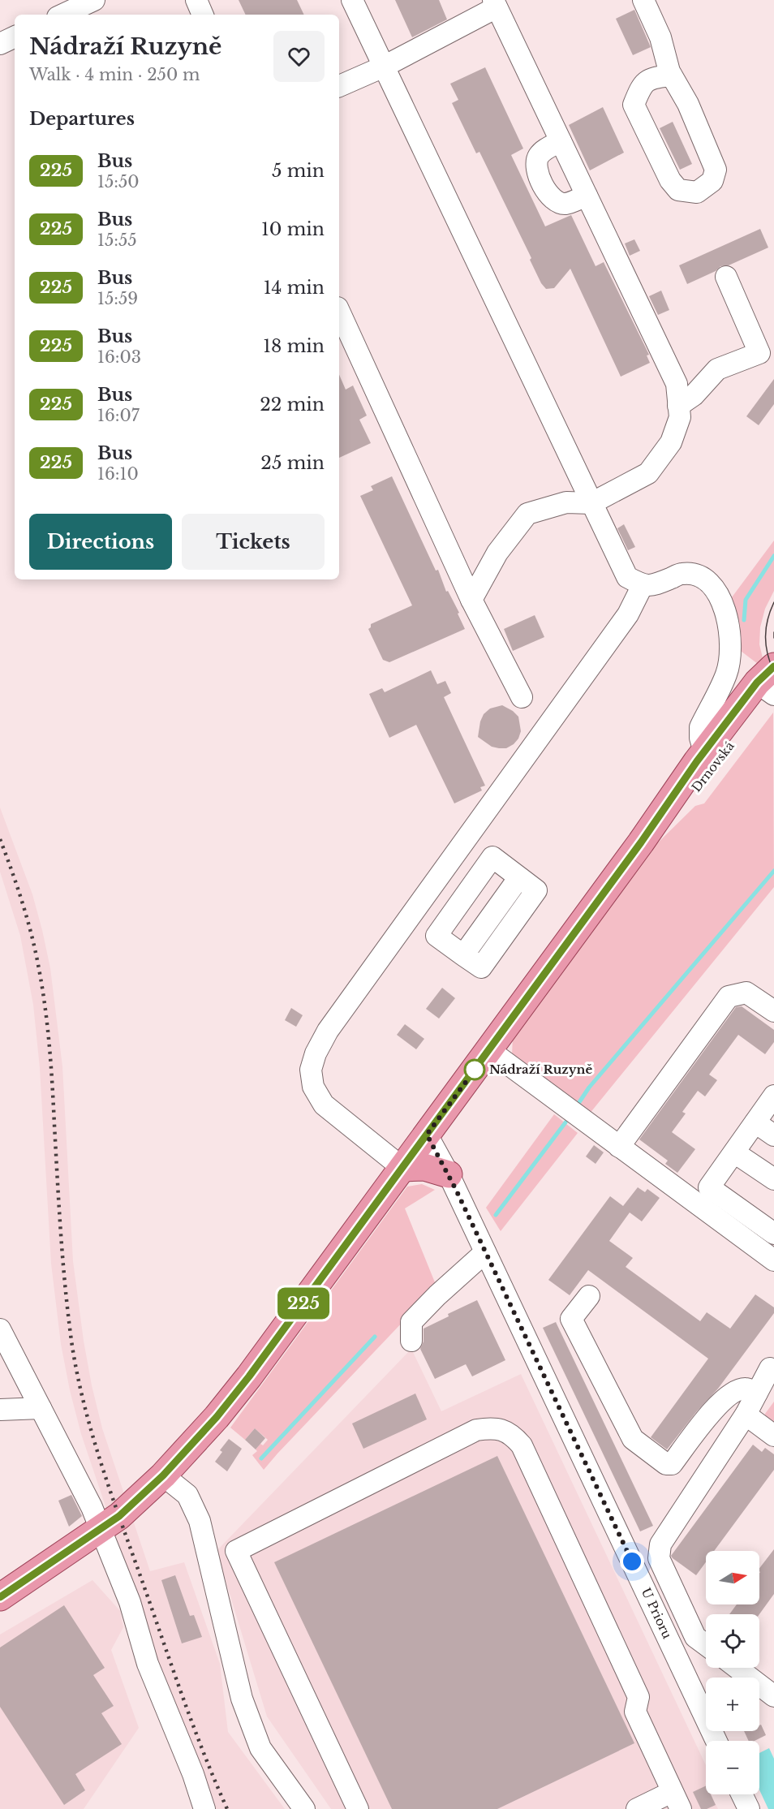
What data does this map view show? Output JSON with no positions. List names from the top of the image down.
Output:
{
  "streets": {
    "main road": ["Drnovská"],
    "street": ["U Prioru"]
  },
  "crossings": [
    ["Drnovská", "U Prioru"]
  ],
  "places": ["Nádraží Ruzyně"],
  "lines": ["bus line 225"],
  "north": "right",
  "page": {
    "on_map": "225",
    "heading": [
      ["Nádraží Ruzyně", "Walk · 4 min · 250 m"],
      "Departures"
    ],
    "list": [
      {
        "mark": "225",
        "name": "Bus",
        "note": "15:50",
        "value": "5 min"
      },
      {
        "mark": "225",
        "name": "Bus",
        "note": "15:55",
        "value": "10 min"
      },
      {
        "mark": "225",
        "name": "Bus",
        "note": "15:59",
        "value": "14 min"
      },
      {
        "mark": "225",
        "name": "Bus",
        "note": "16:03",
        "value": "18 min"
      },
      {
        "mark": "225",
        "name": "Bus",
        "note": "16:07",
        "value": "22 min"
      },
      {
        "mark": "225",
        "name": "Bus",
        "note": "16:10",
        "value": "25 min"
      }
    ],
    "buttons": ["Directions", "Tickets"],
    "map_buttons": ["+", "−"]
  }
}
